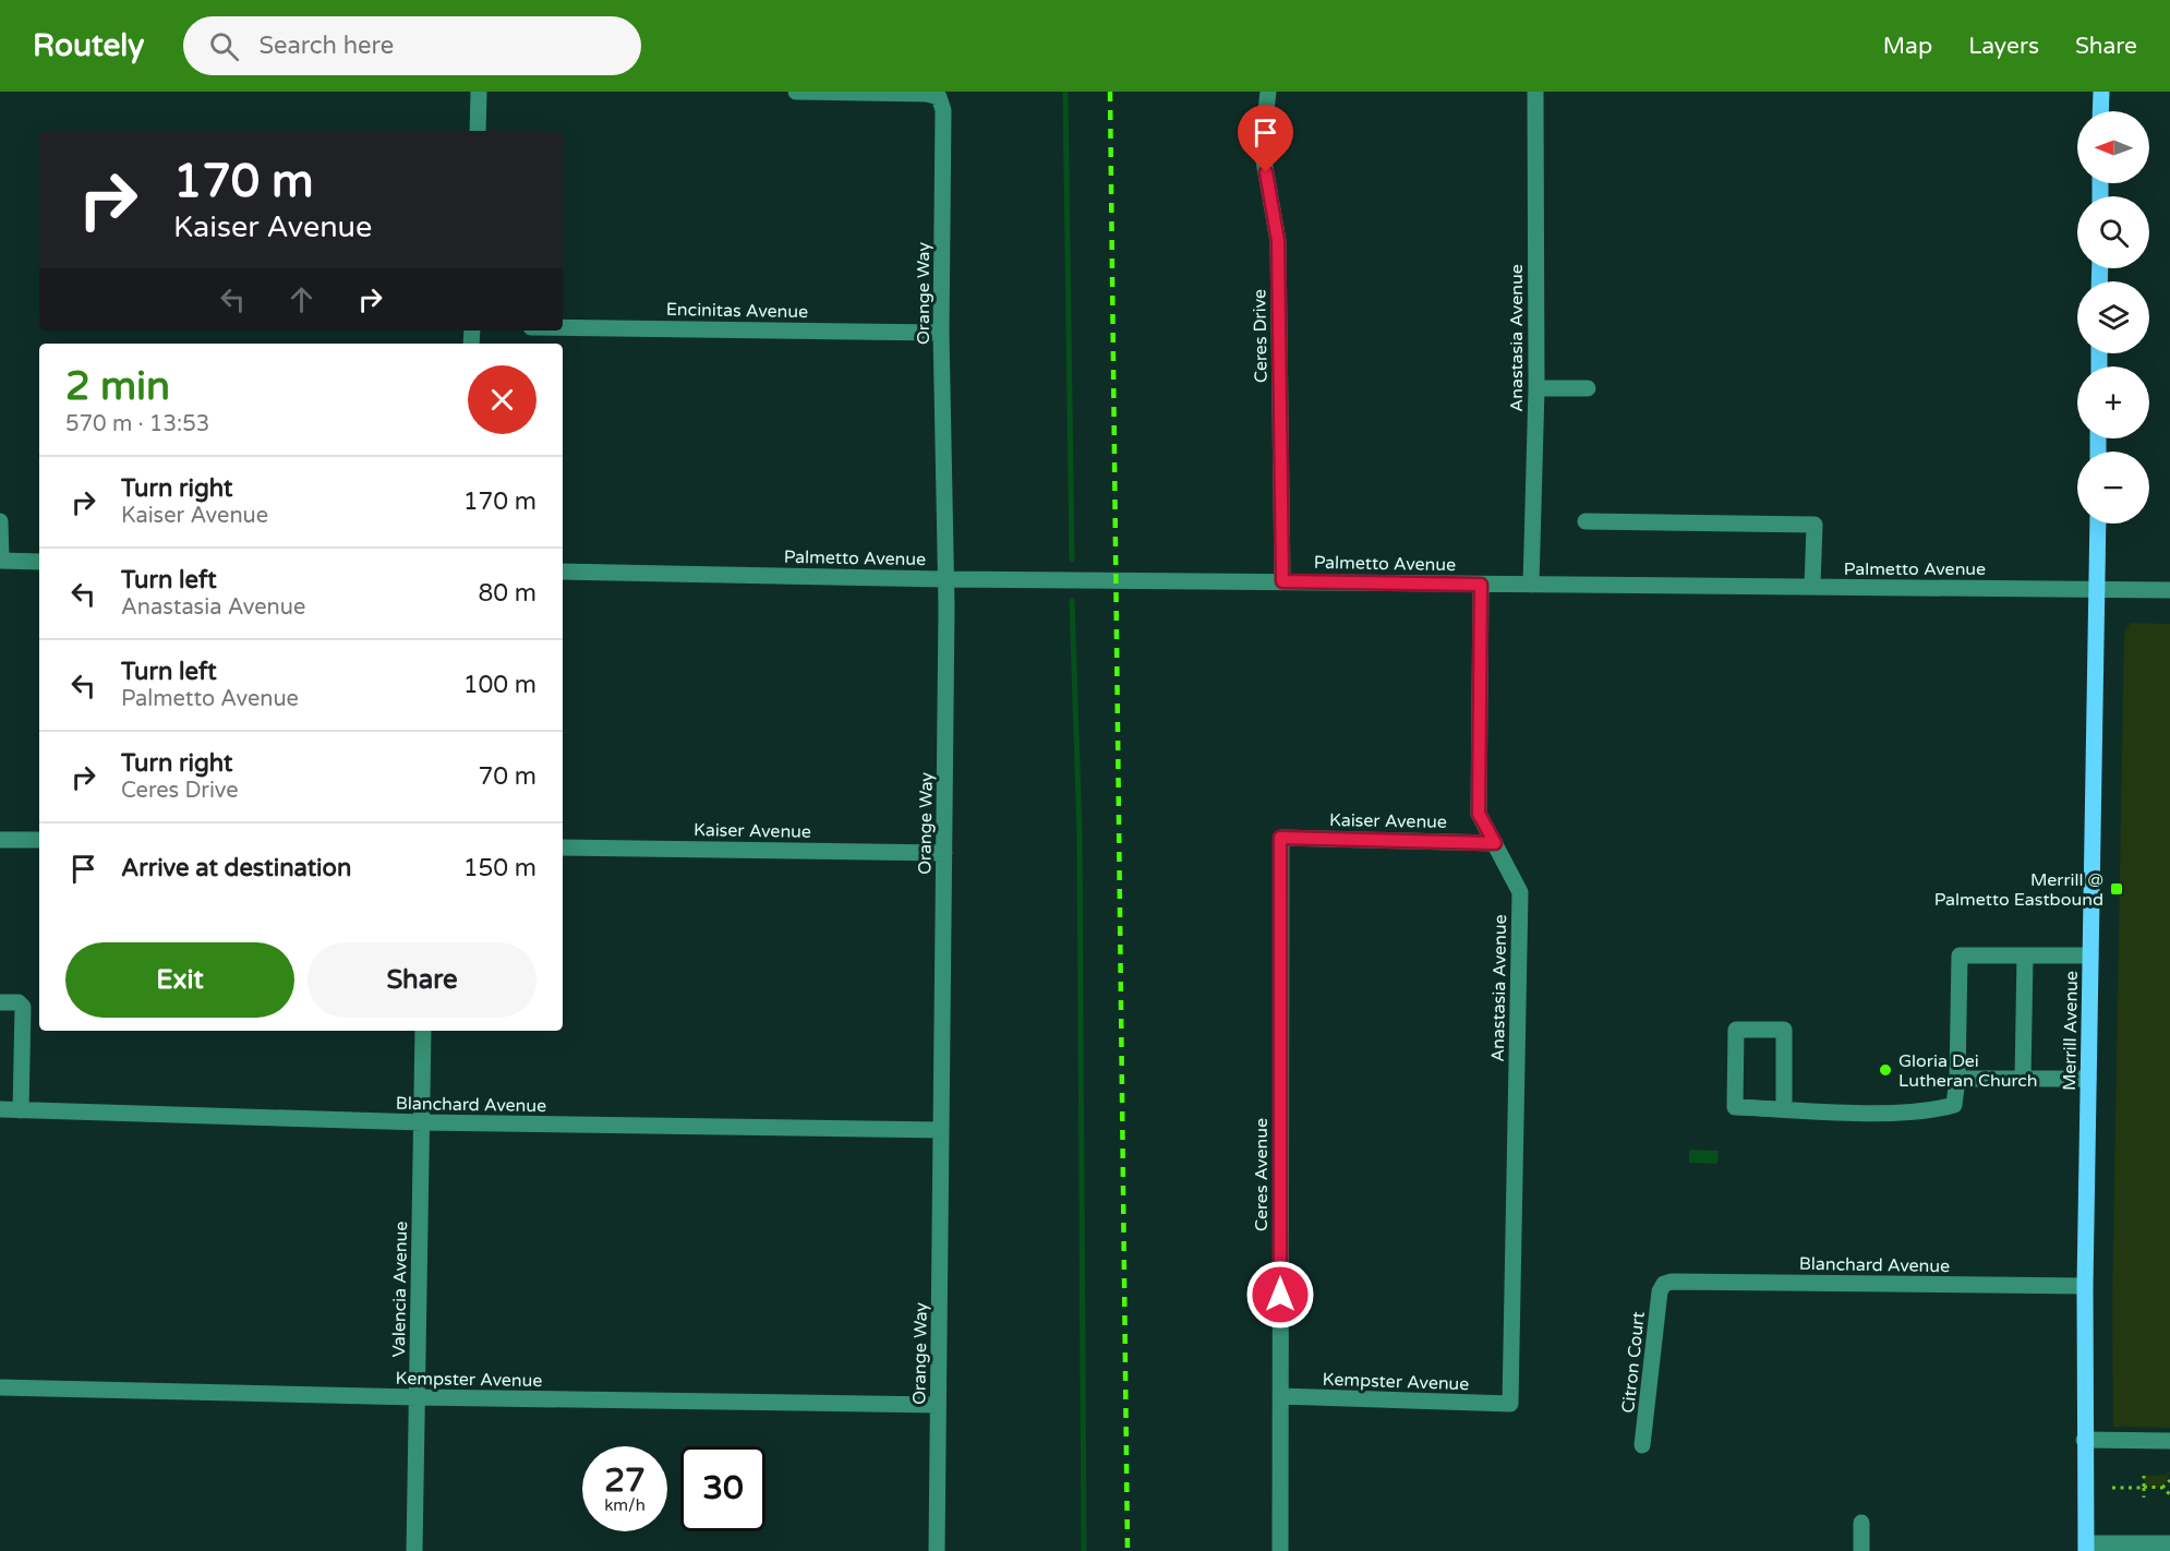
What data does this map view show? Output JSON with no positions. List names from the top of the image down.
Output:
{
  "streets": {
    "main road": ["Merrill Avenue"],
    "street": [
      "Orange Way",
      "Encinitas Avenue",
      "Ceres Drive",
      "Anastasia Avenue",
      "Palmetto Avenue",
      "Kaiser Avenue",
      "Blanchard Avenue",
      "Ceres Avenue",
      "Valencia Avenue",
      "Citron Court",
      "Kempster Avenue"
    ]
  },
  "crossings": [
    ["Orange Way", "Encinitas Avenue"],
    ["Orange Way", "Palmetto Avenue"],
    ["Orange Way", "Kaiser Avenue"],
    ["Orange Way", "Blanchard Avenue"],
    ["Orange Way", "Kempster Avenue"],
    ["Ceres Drive", "Palmetto Avenue"],
    ["Anastasia Avenue", "Palmetto Avenue"],
    ["Anastasia Avenue", "Kaiser Avenue"],
    ["Anastasia Avenue", "Kempster Avenue"],
    ["Palmetto Avenue", "Merrill Avenue"],
    ["Kaiser Avenue", "Ceres Avenue"],
    ["Merrill Avenue", "Blanchard Avenue"],
    ["Blanchard Avenue", "Valencia Avenue"],
    ["Blanchard Avenue", "Citron Court"],
    ["Ceres Avenue", "Kempster Avenue"],
    ["Valencia Avenue", "Kempster Avenue"]
  ],
  "places": {
    "transit": ["Merrill @ Palmetto Eastbound"],
    "other": ["Gloria Dei Lutheran Church"]
  },
  "north": "left",
  "page": {
    "header": "Routely",
    "search": "Search here",
    "nav": ["Map", "Layers", "Share"],
    "map_buttons": ["+", "−"],
    "turn": ["170 m", "Kaiser Avenue"],
    "heading": ["2 min", "570 m · 13:53"],
    "list": [
      {
        "name": "Turn right",
        "note": "Kaiser Avenue",
        "value": "170 m"
      },
      {
        "name": "Turn left",
        "note": "Anastasia Avenue",
        "value": "80 m"
      },
      {
        "name": "Turn left",
        "note": "Palmetto Avenue",
        "value": "100 m"
      },
      {
        "name": "Turn right",
        "note": "Ceres Drive",
        "value": "70 m"
      },
      {
        "name": "Arrive at destination",
        "value": "150 m"
      }
    ],
    "buttons": ["Exit", "Share"],
    "speed": "27 km/h",
    "limit": "30"
  }
}
